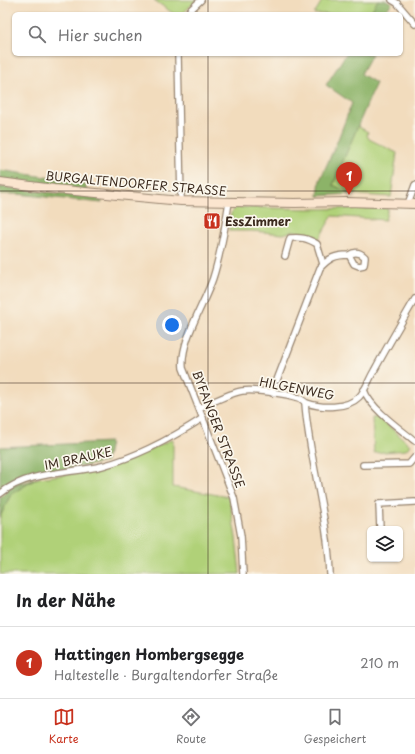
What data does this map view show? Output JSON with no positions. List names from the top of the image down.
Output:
{
  "streets": {
    "main road": ["BURGALTENDORFER STRASSE"],
    "street": ["HILGENWEG", "BYFANGER STRASSE", "IM BRAUKE"]
  },
  "crossings": [
    ["BURGALTENDORFER STRASSE", "BYFANGER STRASSE"],
    ["HILGENWEG", "BYFANGER STRASSE"],
    ["BYFANGER STRASSE", "IM BRAUKE"]
  ],
  "places": {
    "restaurant": ["EssZimmer"]
  },
  "page": {
    "search": "Hier suchen",
    "pins": "1",
    "heading": "In der Nähe",
    "list": [
      {
        "mark": "1",
        "name": "Hattingen Hombergsegge",
        "note": "Haltestelle · Burgaltendorfer Straße",
        "value": "210 m"
      }
    ],
    "nav": ["Karte", "Route", "Gespeichert"]
  }
}
